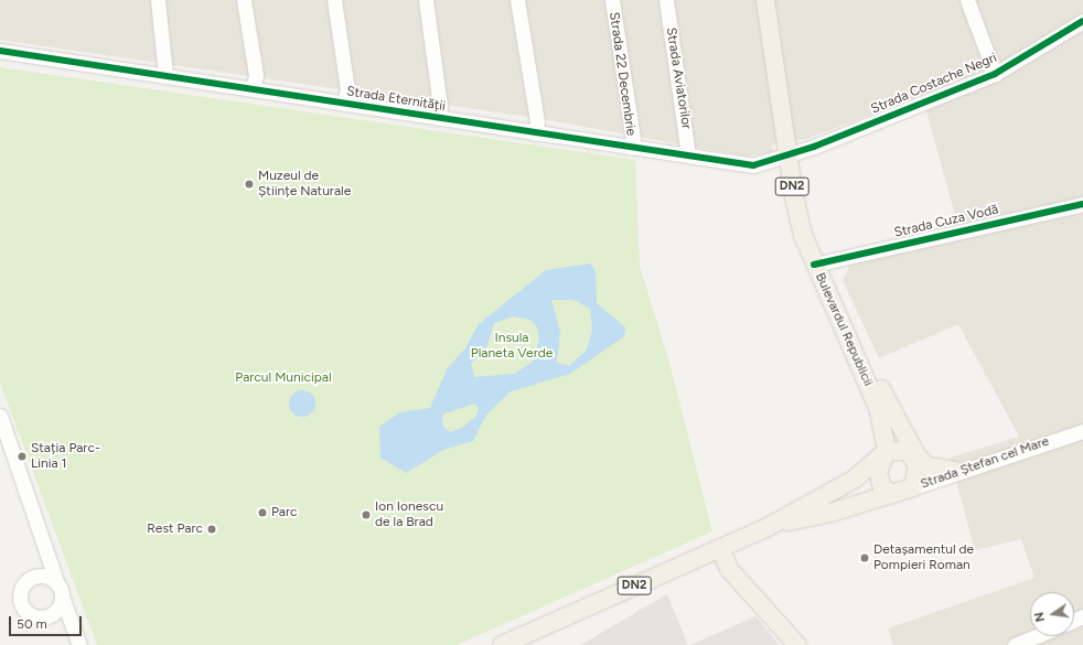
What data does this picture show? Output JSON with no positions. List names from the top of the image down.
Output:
{
  "streets": {
    "main road": ["DN2", "Bulevardul Republicii"],
    "street": [
      "Strada 22 Decembrie",
      "Strada Aviatorilor",
      "Strada Costache Negri",
      "Strada Eternității",
      "Strada Cuza Vodă",
      "Strada Ștefan cel Mare"
    ]
  },
  "crossings": [
    ["Strada 22 Decembrie", "Strada Eternității"],
    ["Strada Aviatorilor", "Strada Eternității"],
    ["Strada Costache Negri", "Strada Eternității"],
    ["Strada Costache Negri", "Bulevardul Republicii"],
    ["Strada Eternității", "Bulevardul Republicii"],
    ["DN2", "Bulevardul Republicii"],
    ["DN2", "Strada Ștefan cel Mare"],
    ["Strada Cuza Vodă", "Bulevardul Republicii"],
    ["Bulevardul Republicii", "Strada Ștefan cel Mare"]
  ],
  "parks": ["Insula Planeta Verde", "Parcul Municipal"],
  "places": [
    "Muzeul de Științe Naturale",
    "Stația Parc- Linia 1",
    "Parc",
    "Ion Ionescu de la Brad",
    "Rest Parc",
    "Detașamentul de Pompieri Roman"
  ],
  "scale_bar": "50 m",
  "north": "left"
}
